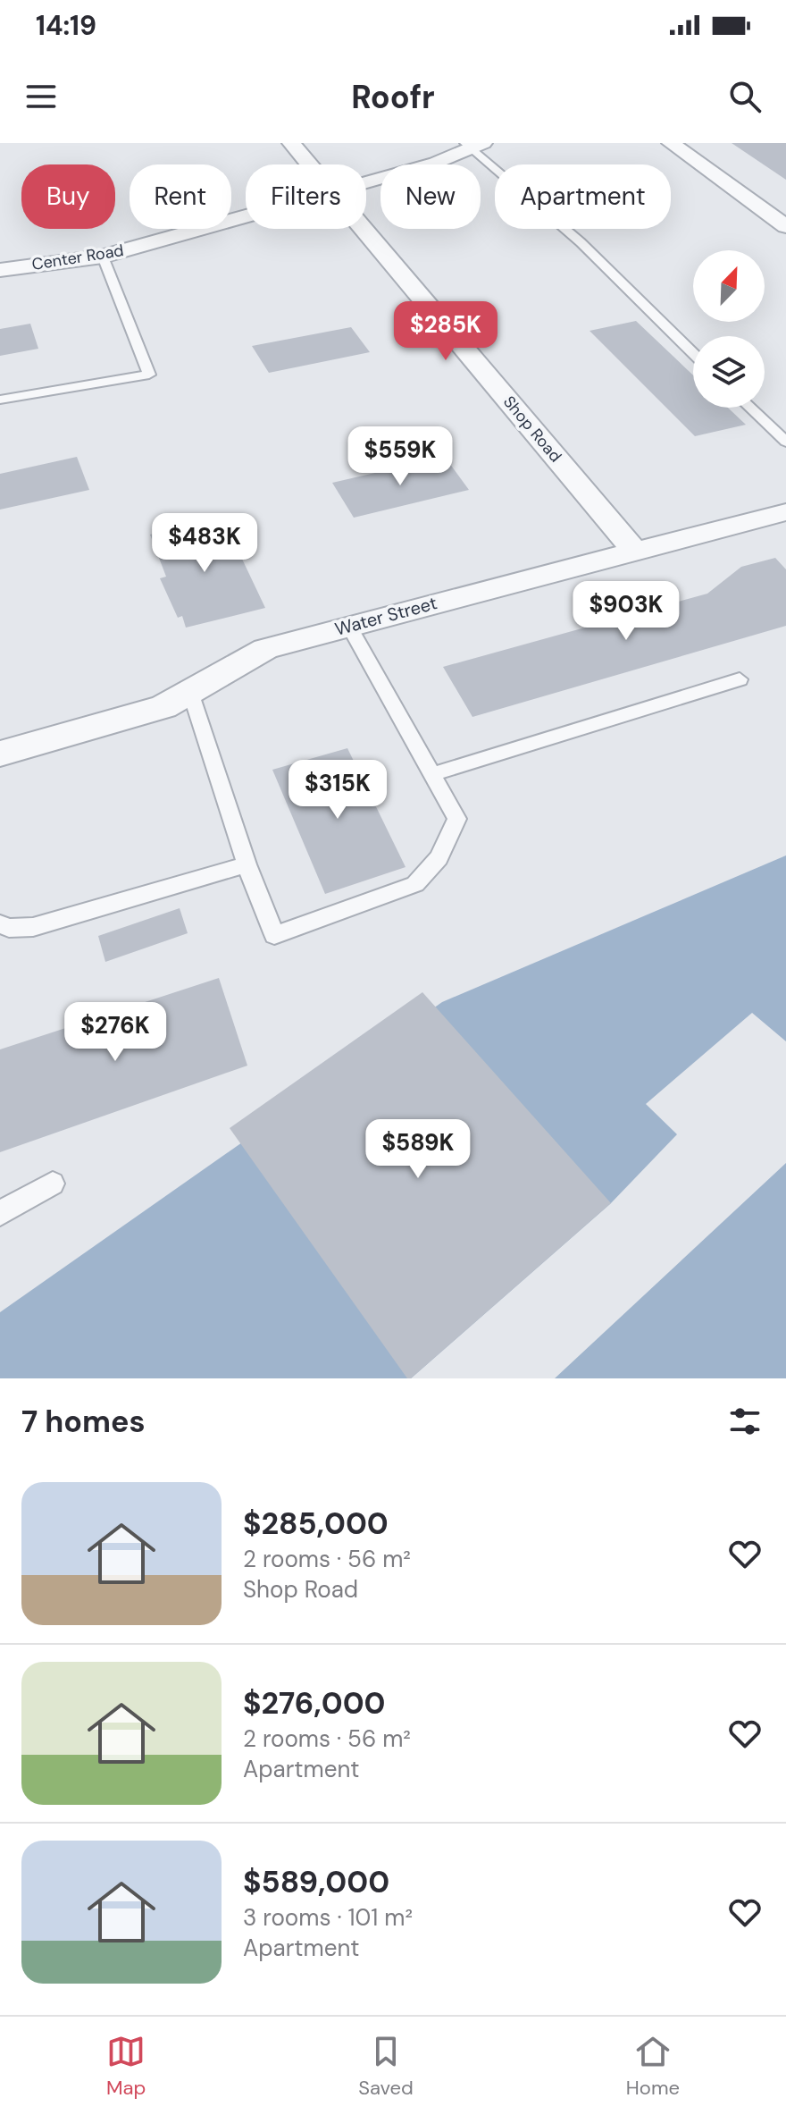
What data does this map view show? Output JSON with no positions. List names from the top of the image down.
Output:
{
  "streets": {
    "street": ["Center Road", "Shop Road", "Water Street"]
  },
  "crossings": [
    ["Shop Road", "Water Street"]
  ],
  "north": "top right",
  "page": {
    "status": "14:19",
    "header": "Roofr",
    "chip": [
      "Buy",
      "Rent",
      "Filters",
      "New",
      "Apartment"
    ],
    "price": [
      "$285K",
      "$559K",
      "$483K",
      "$903K",
      "$315K",
      "$276K",
      "$589K"
    ],
    "heading": "7 homes",
    "list": [
      {
        "name": "$285,000",
        "note": "2 rooms · 56 m² · Shop Road"
      },
      {
        "name": "$276,000",
        "note": "2 rooms · 56 m² · Apartment"
      },
      {
        "name": "$589,000",
        "note": "3 rooms · 101 m² · Apartment"
      }
    ],
    "tabs": ["Map", "Saved", "Home"]
  }
}
